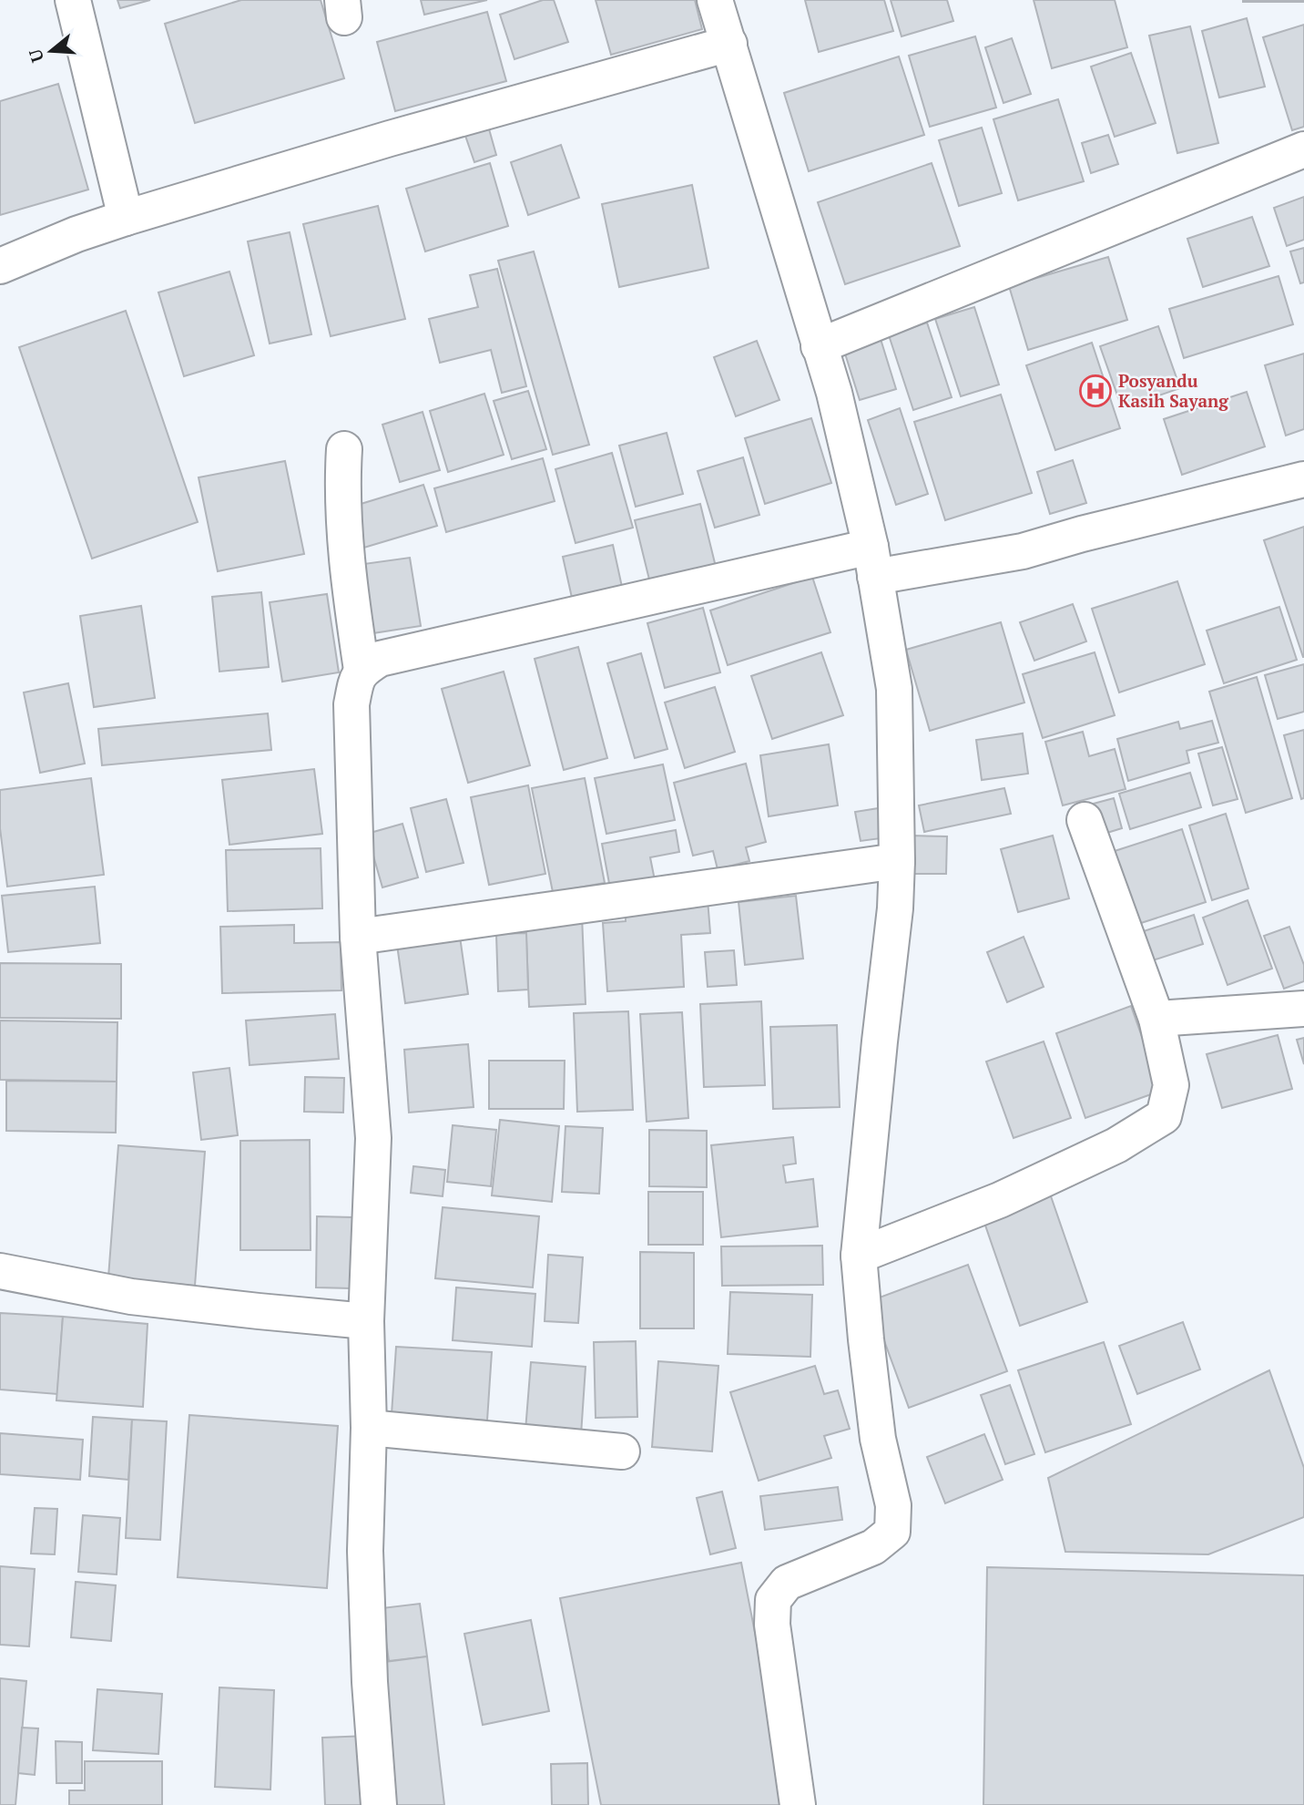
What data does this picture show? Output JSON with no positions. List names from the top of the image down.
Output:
{
  "places": {
    "hospital": ["Posyandu Kasih Sayang"]
  },
  "north": "left"
}
